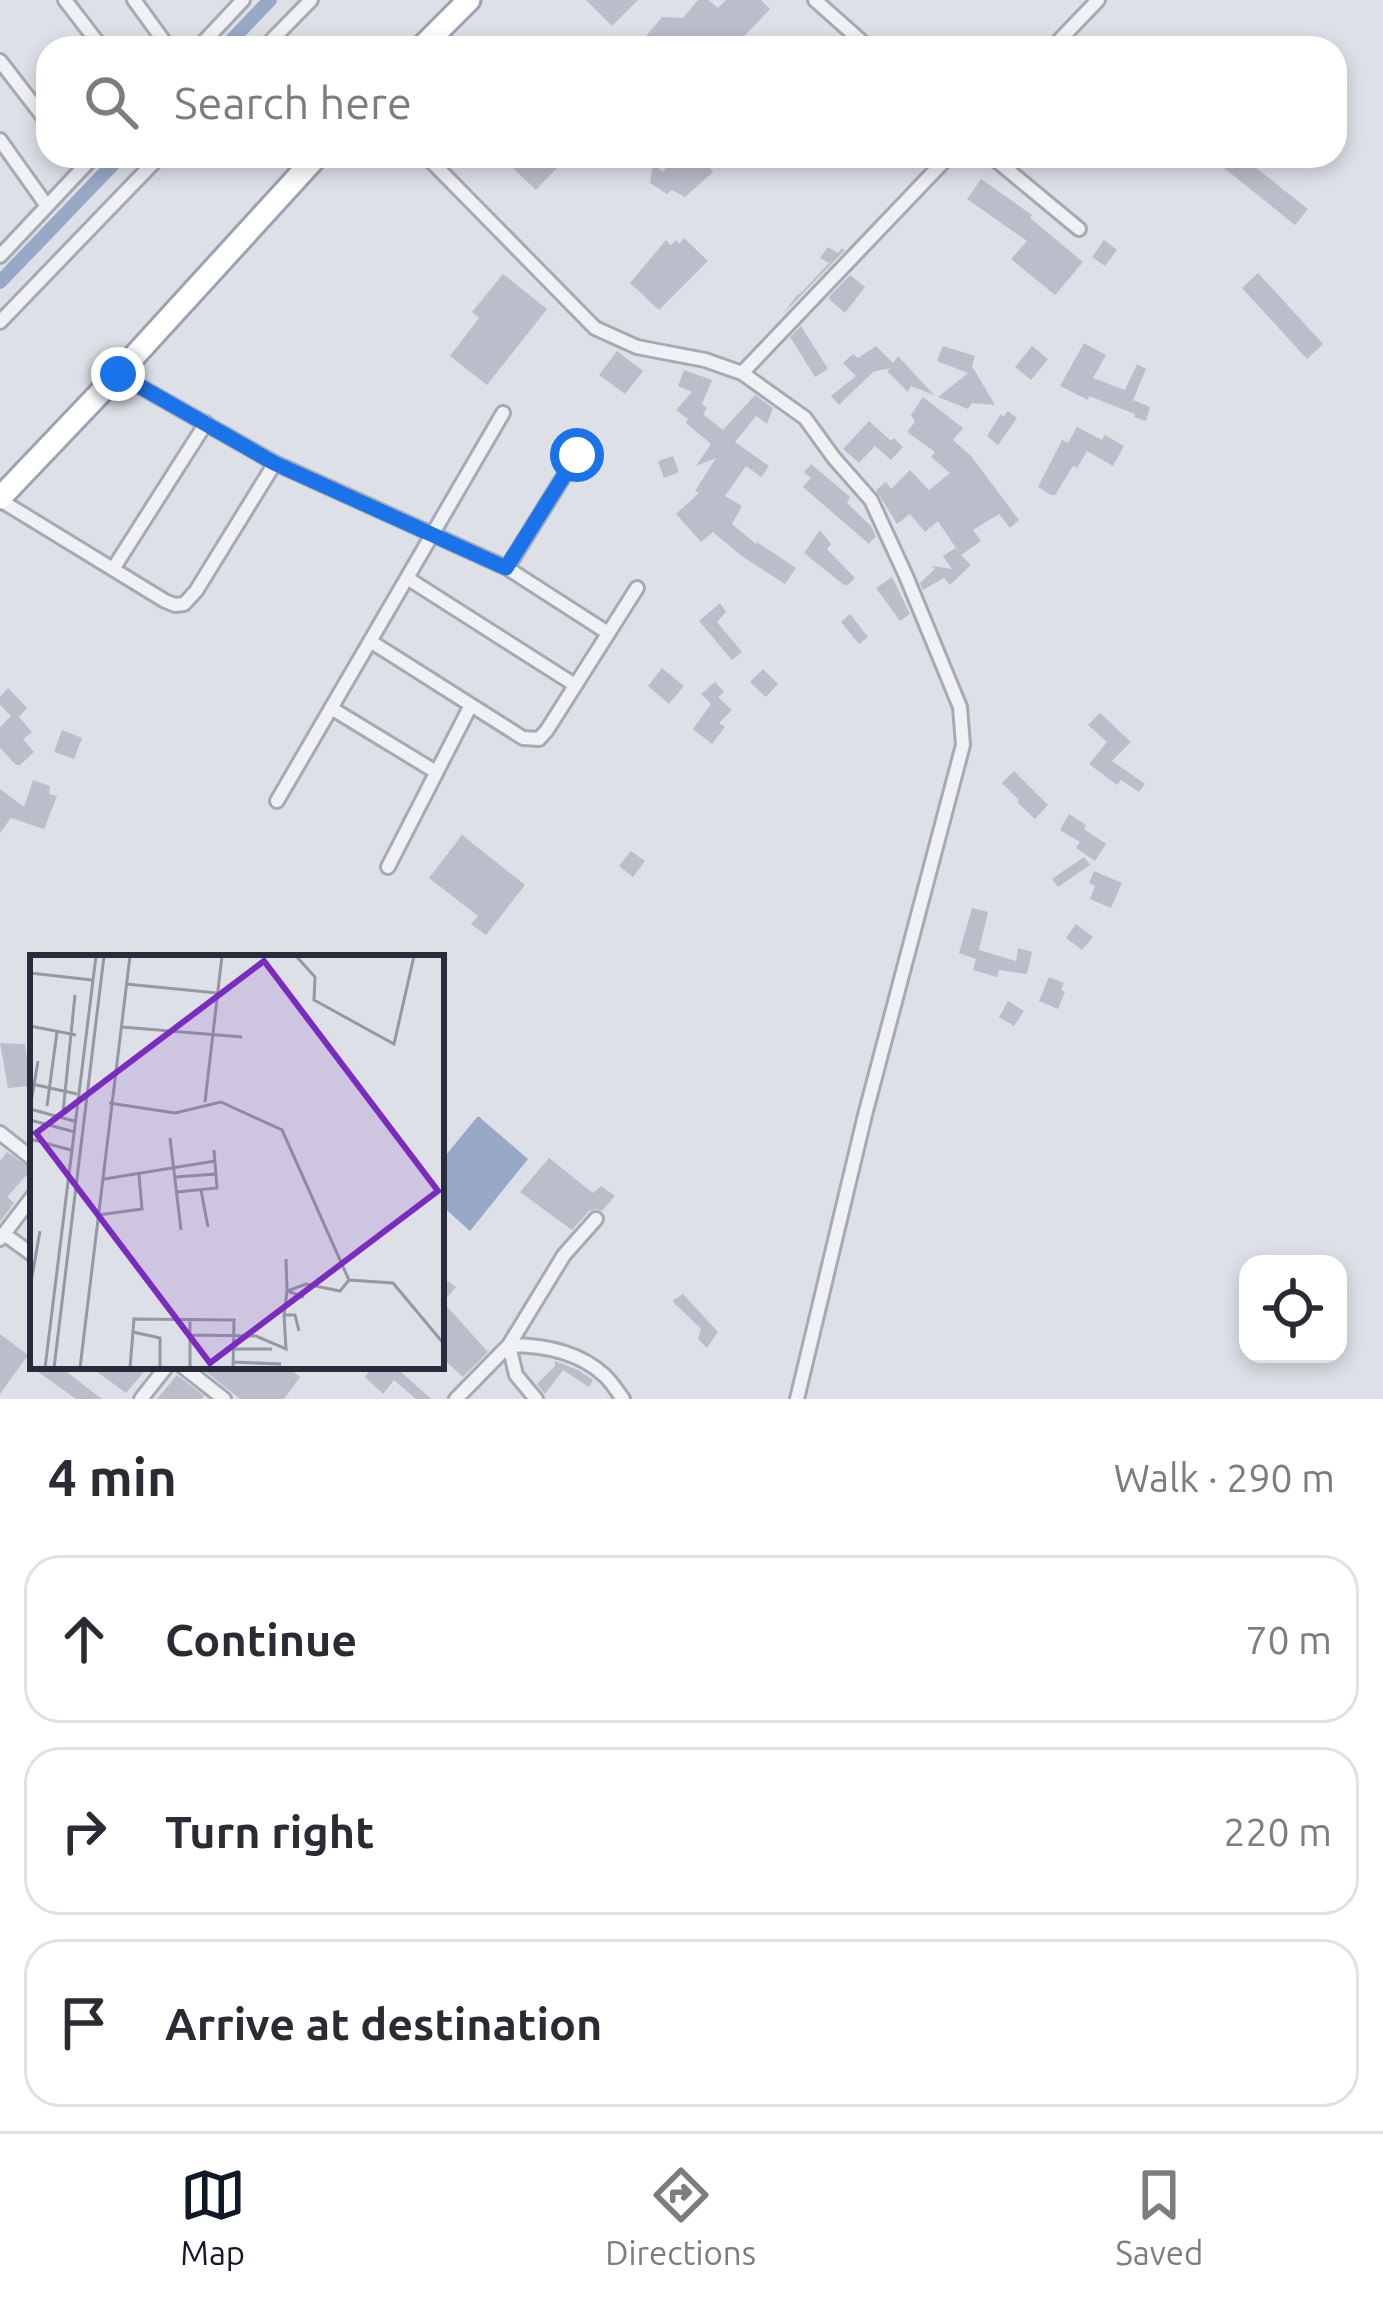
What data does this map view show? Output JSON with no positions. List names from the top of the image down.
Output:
{
  "page": {
    "search": "Search here",
    "heading": ["4 min", "Walk · 290 m"],
    "list": [
      ["Continue", "70 m"],
      ["Turn right", "220 m"],
      "Arrive at destination"
    ],
    "nav": ["Map", "Directions", "Saved"]
  }
}
